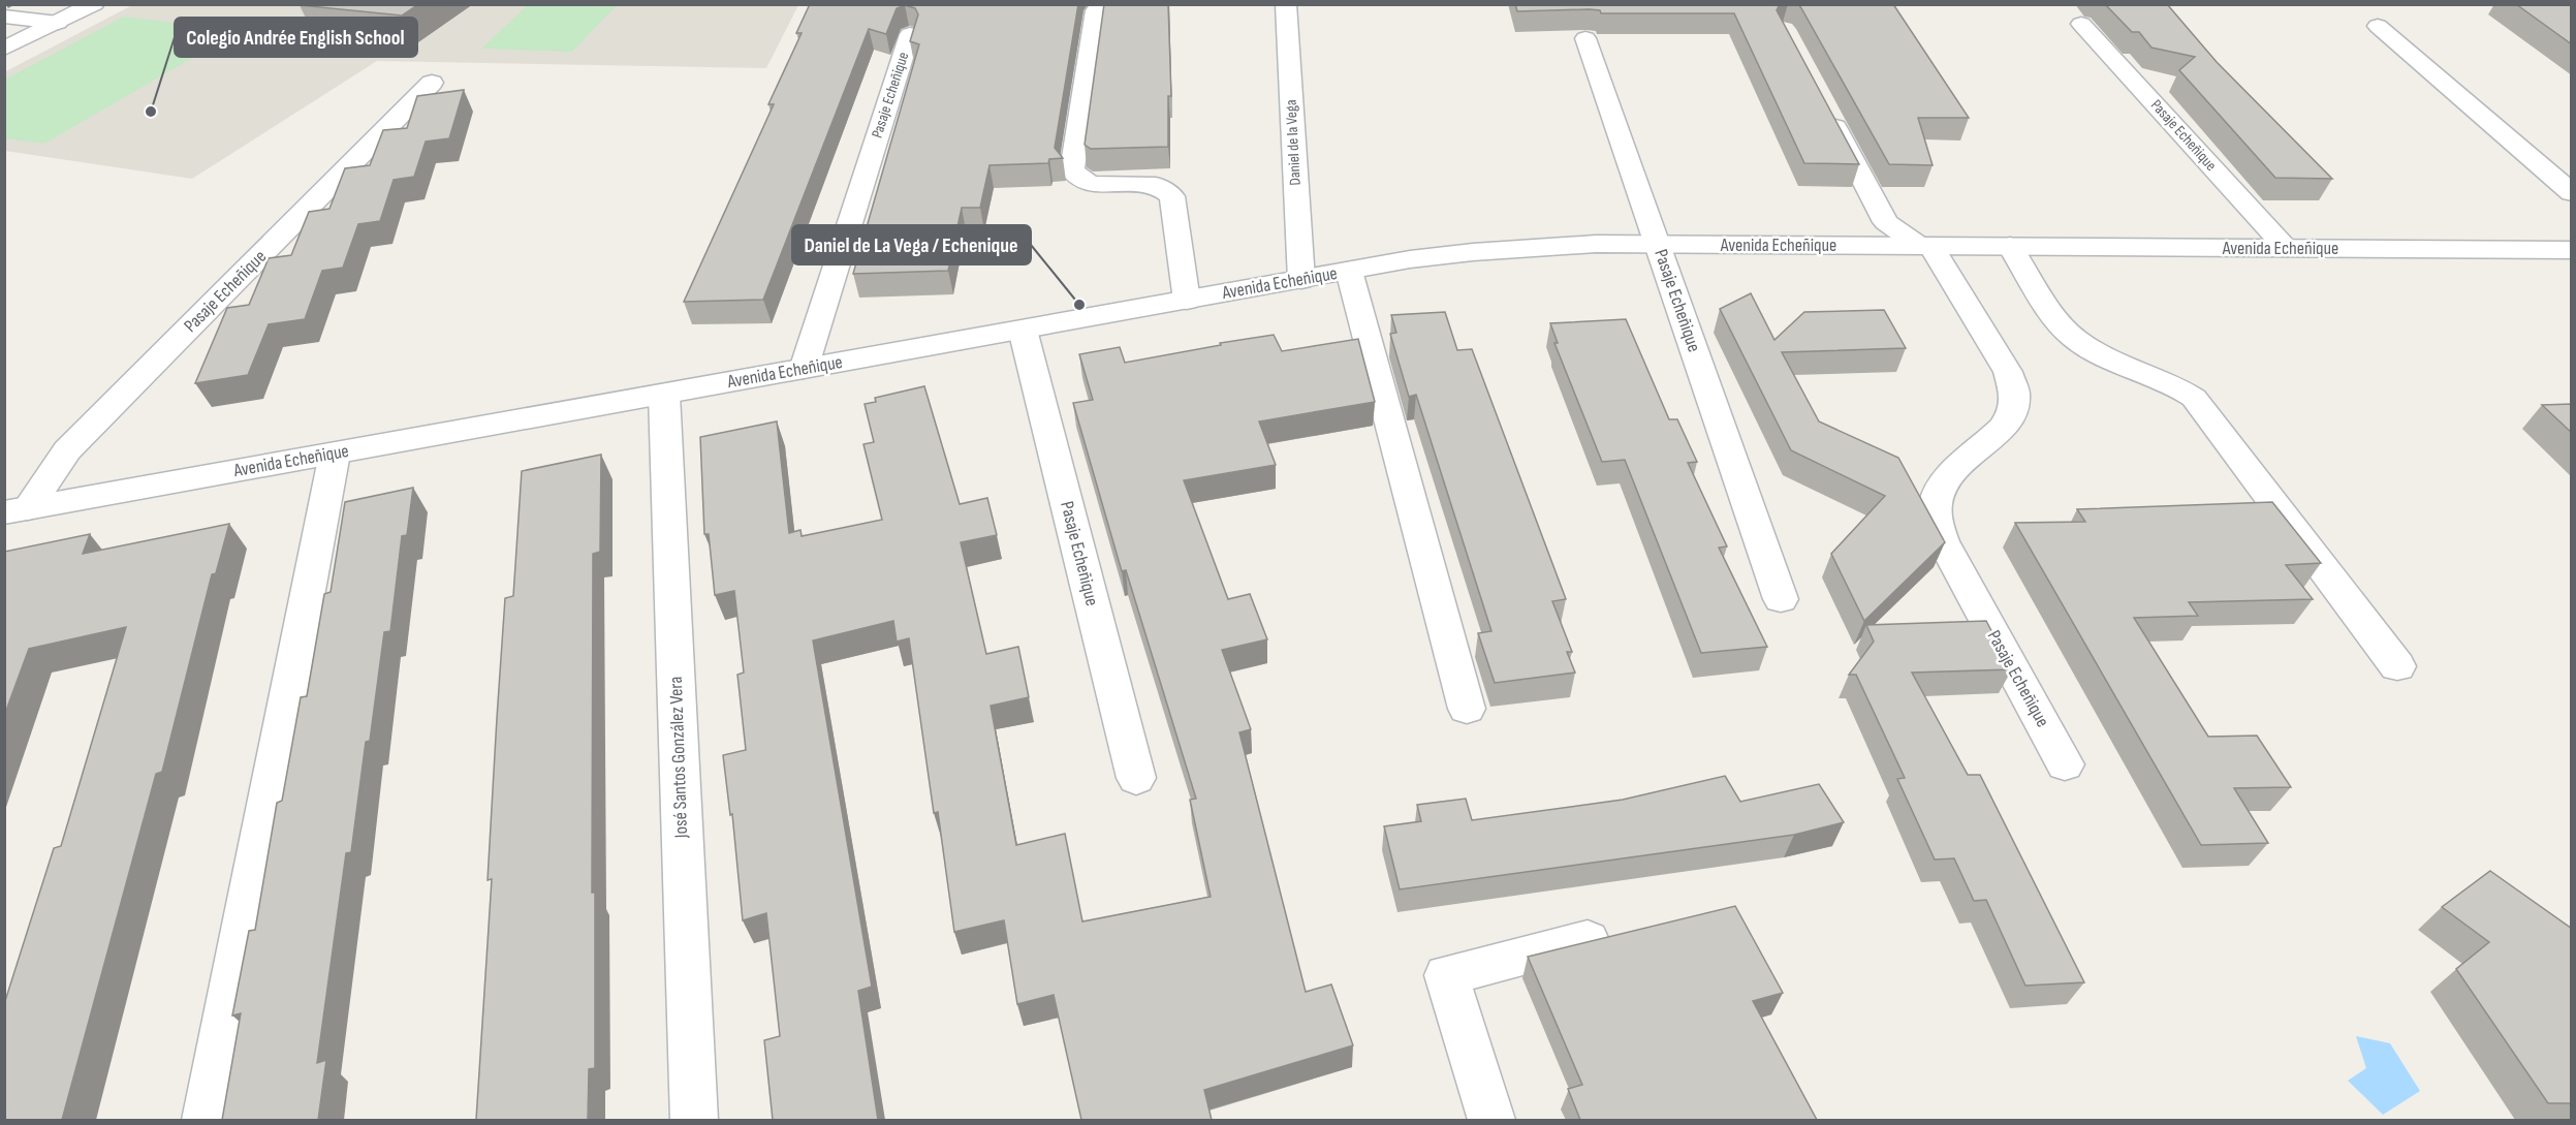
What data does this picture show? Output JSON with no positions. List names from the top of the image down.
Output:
{
  "streets": {
    "street": [
      "Pasaje Echeñique",
      "Daniel de la Vega",
      "Avenida Echeñique",
      "José Santos González Vera"
    ]
  },
  "crossings": [
    ["Pasaje Echeñique", "Avenida Echeñique"],
    ["Daniel de la Vega", "Avenida Echeñique"],
    ["Avenida Echeñique", "José Santos González Vera"]
  ],
  "places": ["Colegio Andrée English School", "Daniel de La Vega / Echenique"]
}
